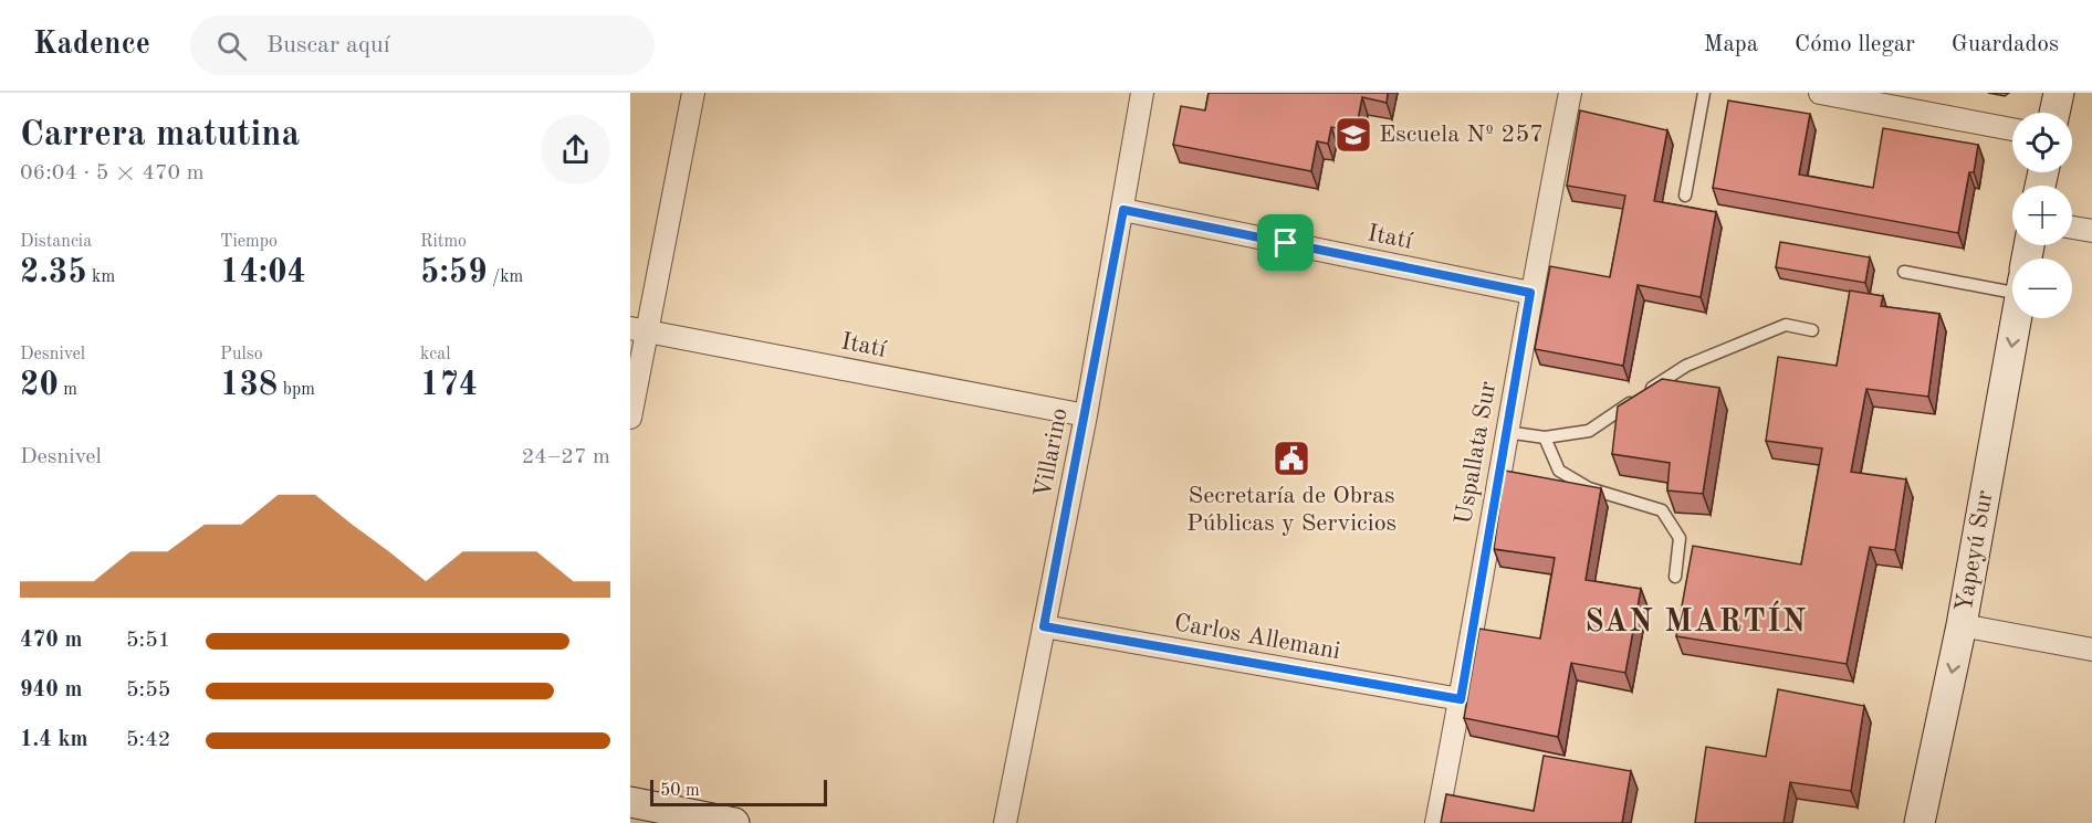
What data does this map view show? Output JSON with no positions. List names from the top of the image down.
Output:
{
  "streets": {
    "street": [
      "Itatí",
      "Villarino",
      "Uspallata Sur",
      "Yapeyú Sur",
      "Carlos Allemani"
    ]
  },
  "crossings": [
    ["Itatí", "Villarino"],
    ["Itatí", "Uspallata Sur"],
    ["Villarino", "Carlos Allemani"],
    ["Uspallata Sur", "Carlos Allemani"]
  ],
  "one_way": ["Yapeyú Sur"],
  "districts": ["SAN MARTÍN"],
  "places": {
    "school or university": ["Escuela Nº 257"],
    "public building": ["Secretaría de Obras Públicas y Servicios"]
  },
  "scale_bar": "50 m",
  "page": {
    "header": "Kadence",
    "search": "Buscar aquí",
    "nav": ["Mapa", "Cómo llegar", "Guardados"],
    "heading": ["Carrera matutina", "06:04 · 5 × 470 m"],
    "map_buttons": ["+", "−"],
    "stats": [
      ["Distancia", "2.35 km"],
      ["Tiempo", "14:04"],
      ["Ritmo", "5:59 /km"],
      ["Desnivel", "20 m"],
      ["Pulso", "138 bpm"],
      ["kcal", "174"]
    ],
    "chart": ["Desnivel", "24–27 m"],
    "list": [
      {
        "name": "470 m",
        "note": "5:51"
      },
      {
        "name": "940 m",
        "note": "5:55"
      },
      {
        "name": "1.4 km",
        "note": "5:42"
      }
    ],
    "scale": "50 m"
  }
}
